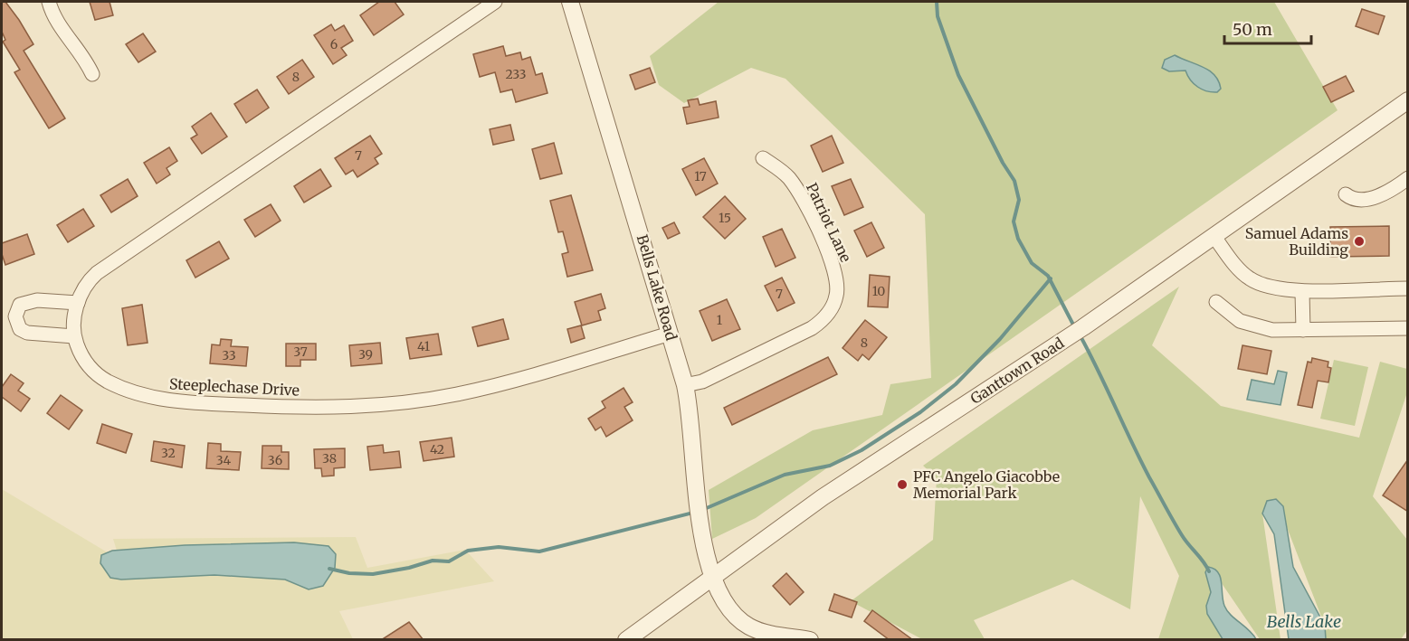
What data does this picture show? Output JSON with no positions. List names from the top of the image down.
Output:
{
  "streets": {
    "street": [
      "Patriot Lane",
      "Bells Lake Road",
      "Ganttown Road",
      "Steeplechase Drive"
    ]
  },
  "crossings": [
    ["Patriot Lane", "Bells Lake Road"],
    ["Bells Lake Road", "Ganttown Road"],
    ["Bells Lake Road", "Steeplechase Drive"]
  ],
  "water": ["Bells Lake"],
  "places": ["Samuel Adams Building", "PFC Angelo Giacobbe Memorial Park"],
  "house_numbers": [
    "6",
    "233",
    "8",
    "7",
    "17",
    "15",
    "10",
    "7",
    "1",
    "8",
    "41",
    "37",
    "39",
    "33",
    "42",
    "32",
    "38",
    "34",
    "36"
  ],
  "scale_bar": "50 m"
}
